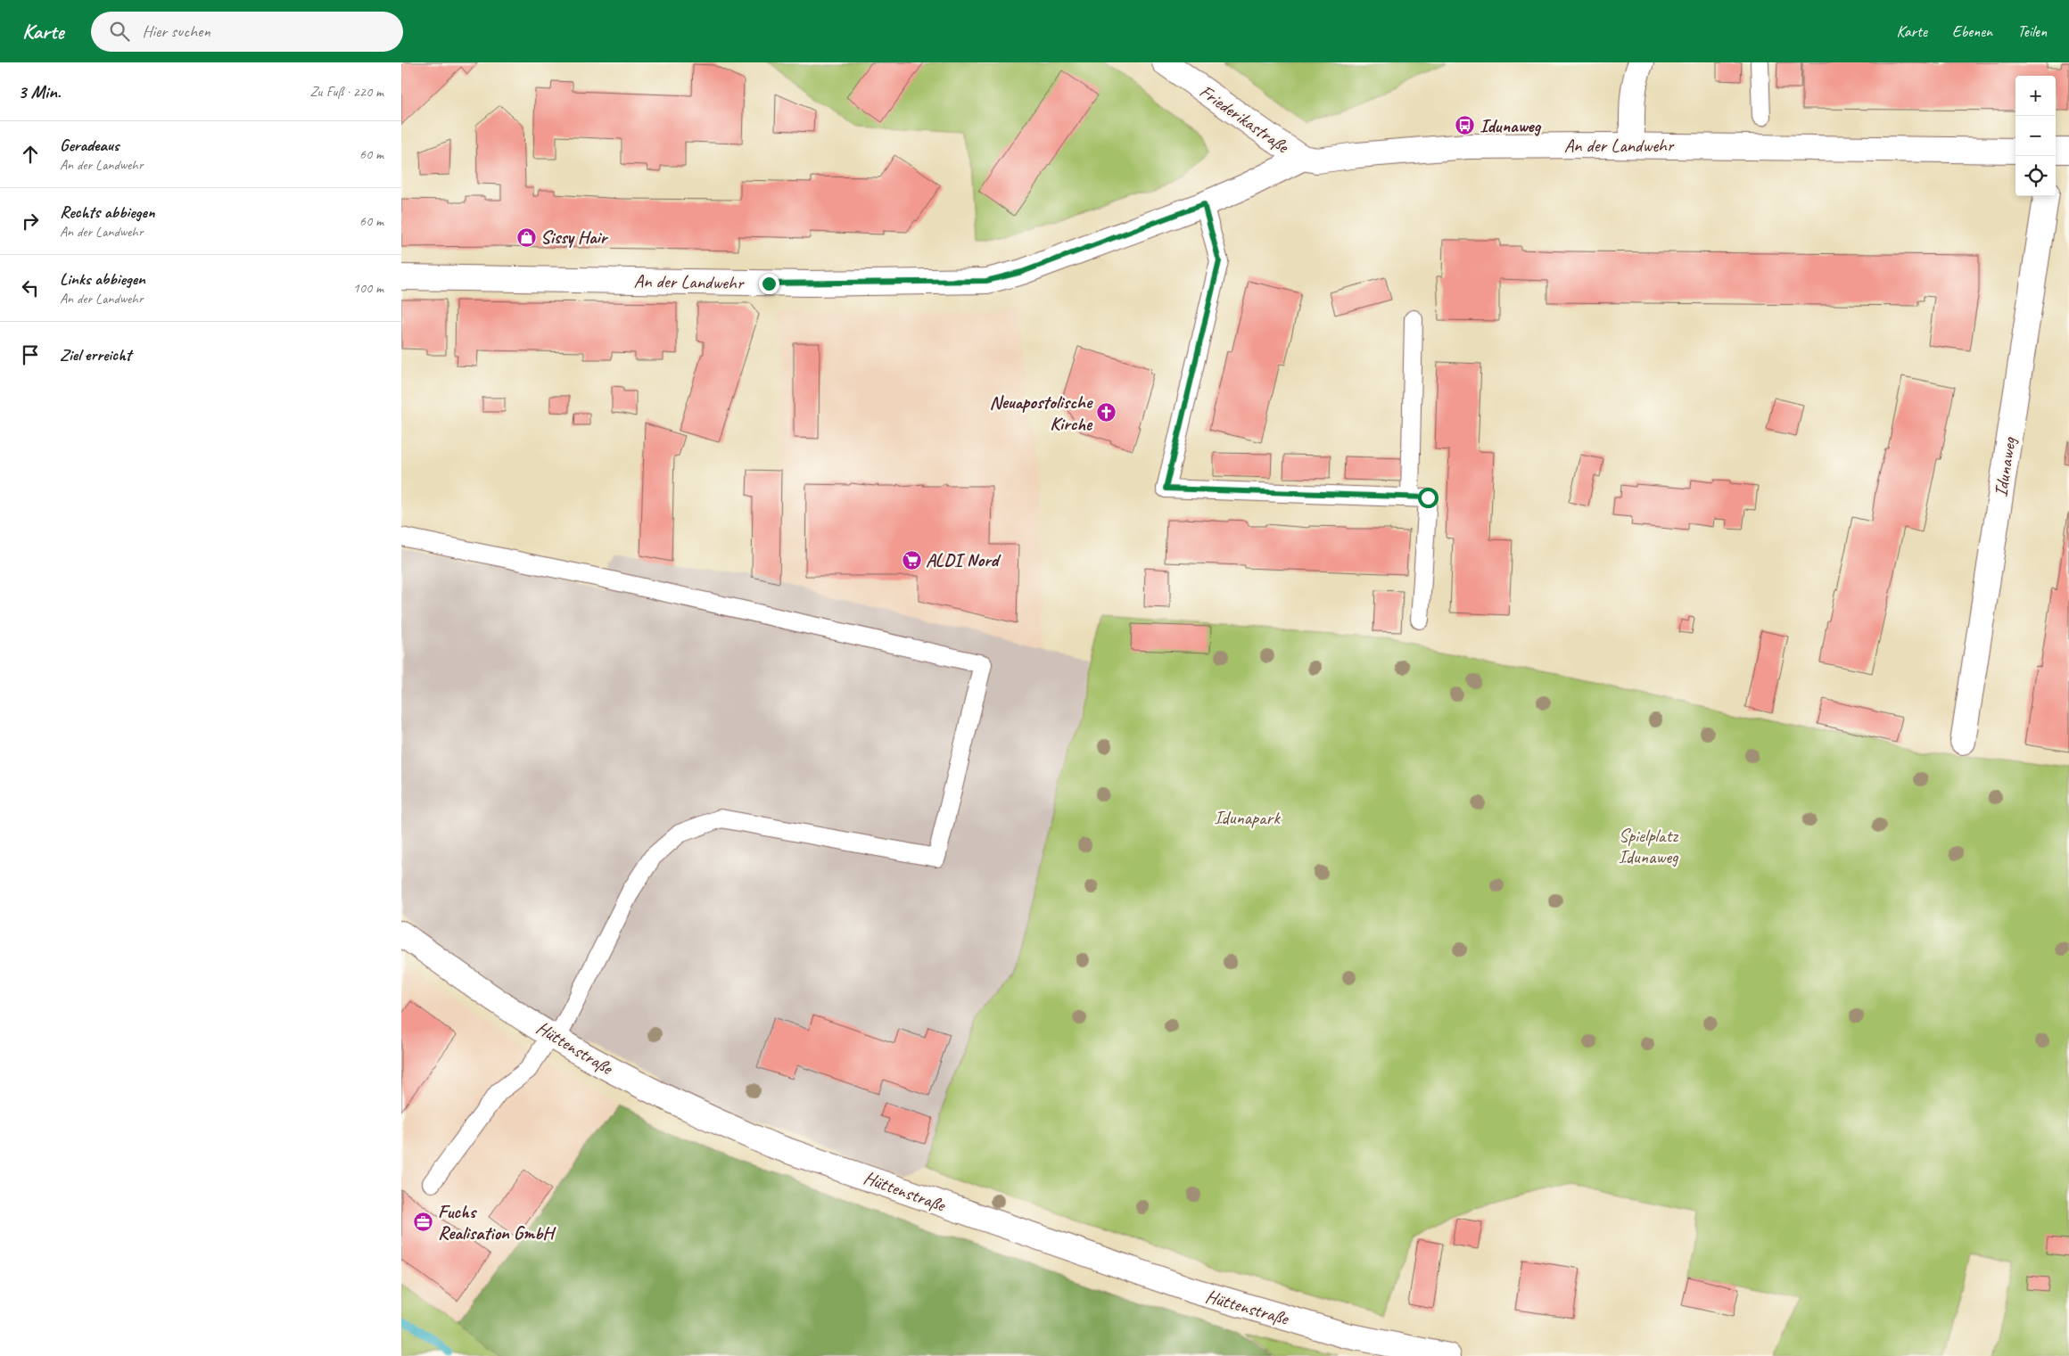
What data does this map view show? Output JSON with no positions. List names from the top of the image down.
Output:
{
  "streets": {
    "street": [
      "Friederikastraße",
      "An der Landwehr",
      "Idunaweg",
      "Hüttenstraße"
    ]
  },
  "crossings": [
    ["Friederikastraße", "An der Landwehr"]
  ],
  "parks": ["Idunapark", "Spielplatz Idunaweg"],
  "places": {
    "bus stop": ["Idunaweg"],
    "shop": ["Sissy Hair"],
    "church": ["Neuapostolische Kirche"],
    "supermarket": ["ALDI Nord"],
    "office": ["Fuchs Realisation GmbH"]
  },
  "page": {
    "header": "Karte",
    "search": "Hier suchen",
    "nav": ["Karte", "Ebenen", "Teilen"],
    "heading": ["3 Min.", "Zu Fuß · 220 m"],
    "map_buttons": ["+", "−"],
    "list": [
      ["Geradeaus", "An der Landwehr", "60 m"],
      ["Rechts abbiegen", "An der Landwehr", "60 m"],
      ["Links abbiegen", "An der Landwehr", "100 m"],
      "Ziel erreicht"
    ]
  }
}
